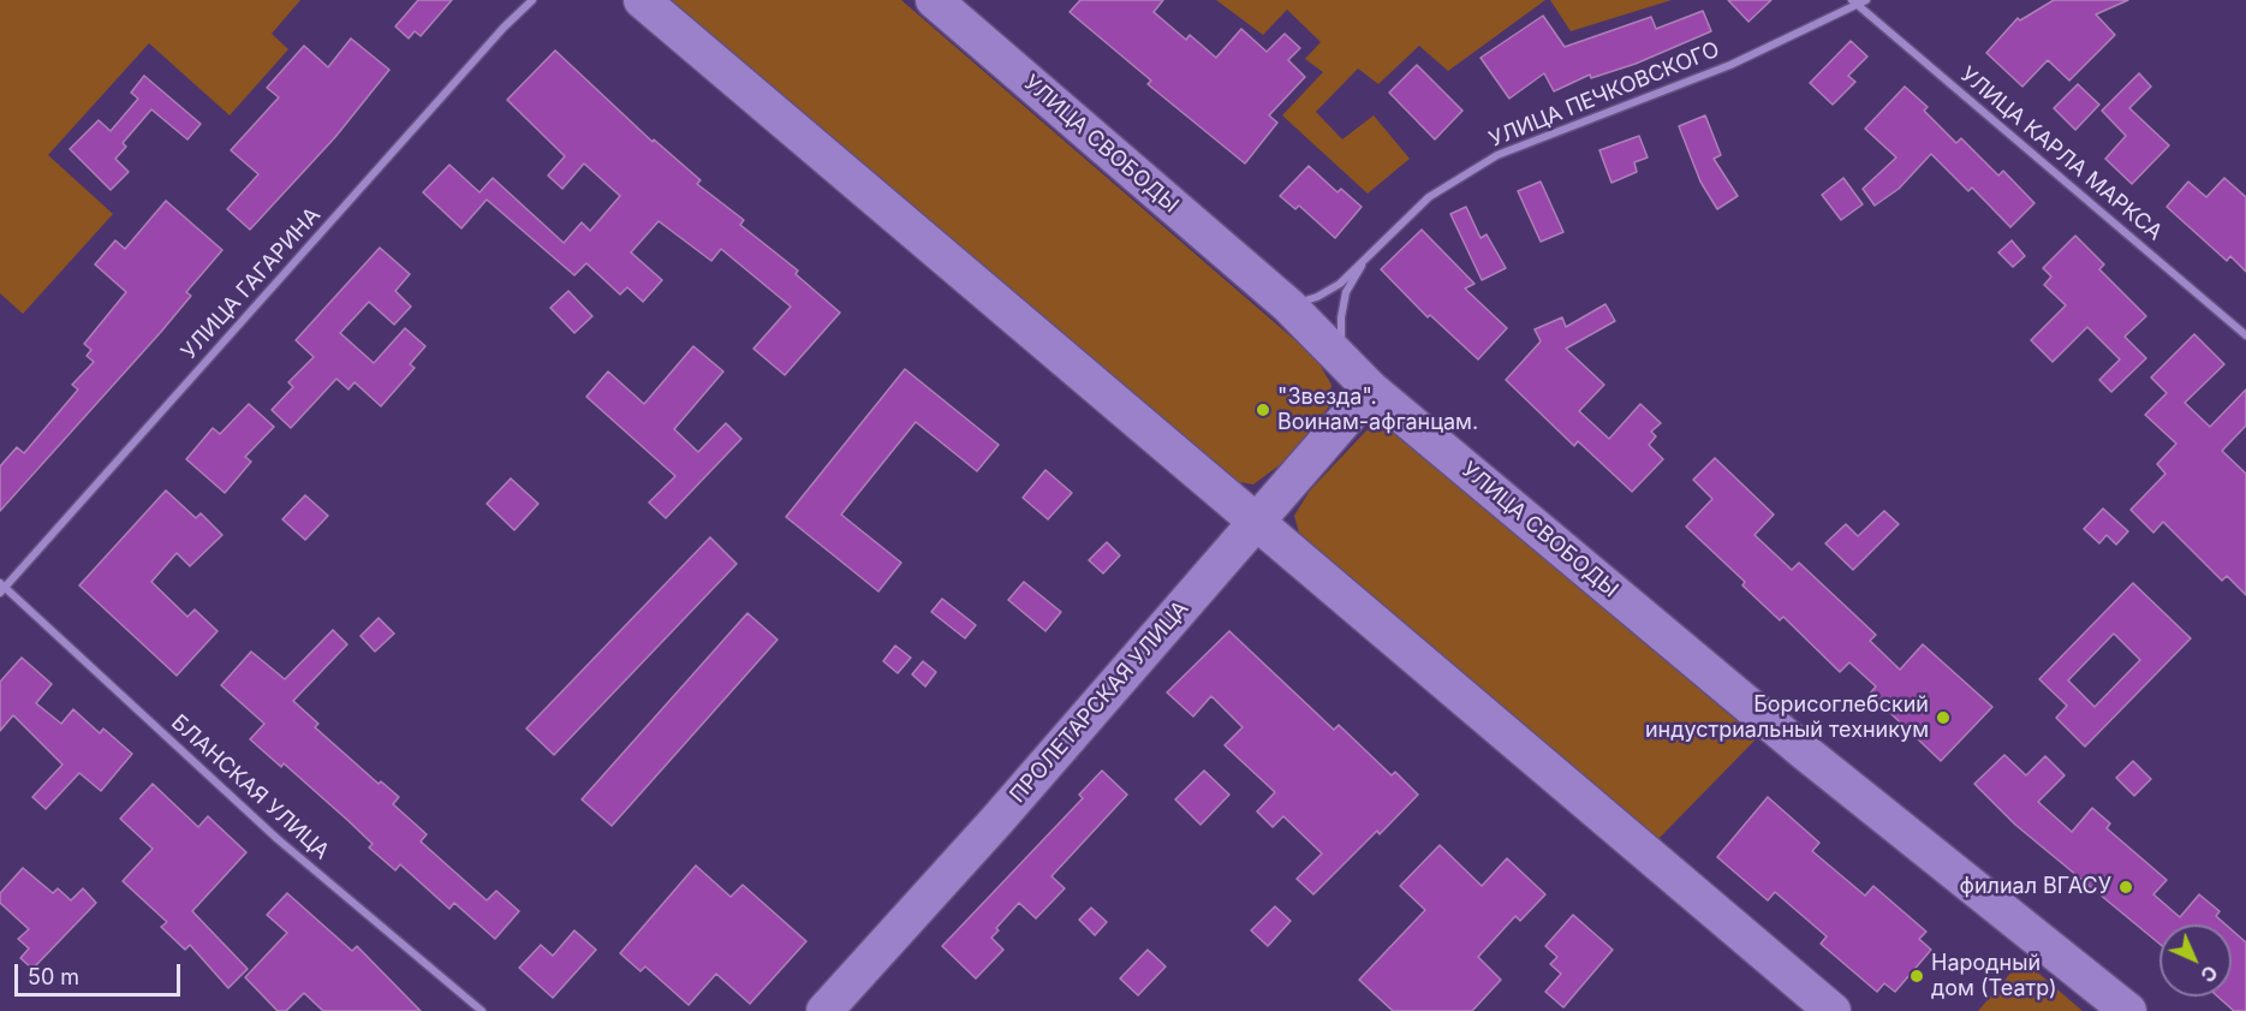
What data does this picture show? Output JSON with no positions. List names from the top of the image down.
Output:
{
  "streets": {
    "main road": ["УЛИЦА СВОБОДЫ", "ПРОЛЕТАРСКАЯ УЛИЦА"],
    "street": [
      "УЛИЦА ПЕЧКОВСКОГО",
      "УЛИЦА КАРЛА МАРКСА",
      "УЛИЦА ГАГАРИНА",
      "БЛАНСКАЯ УЛИЦА"
    ]
  },
  "crossings": [
    ["УЛИЦА ПЕЧКОВСКОГО", "УЛИЦА КАРЛА МАРКСА"],
    ["УЛИЦА СВОБОДЫ", "ПРОЛЕТАРСКАЯ УЛИЦА"],
    ["УЛИЦА ГАГАРИНА", "БЛАНСКАЯ УЛИЦА"]
  ],
  "places": [
    "\"Звезда\". Воинам-афганцам.",
    "Борисоглебский индустриальный техникум",
    "филиал ВГАСУ",
    "Народный дом (Театр)"
  ],
  "scale_bar": "50 m",
  "north": "bottom right"
}
